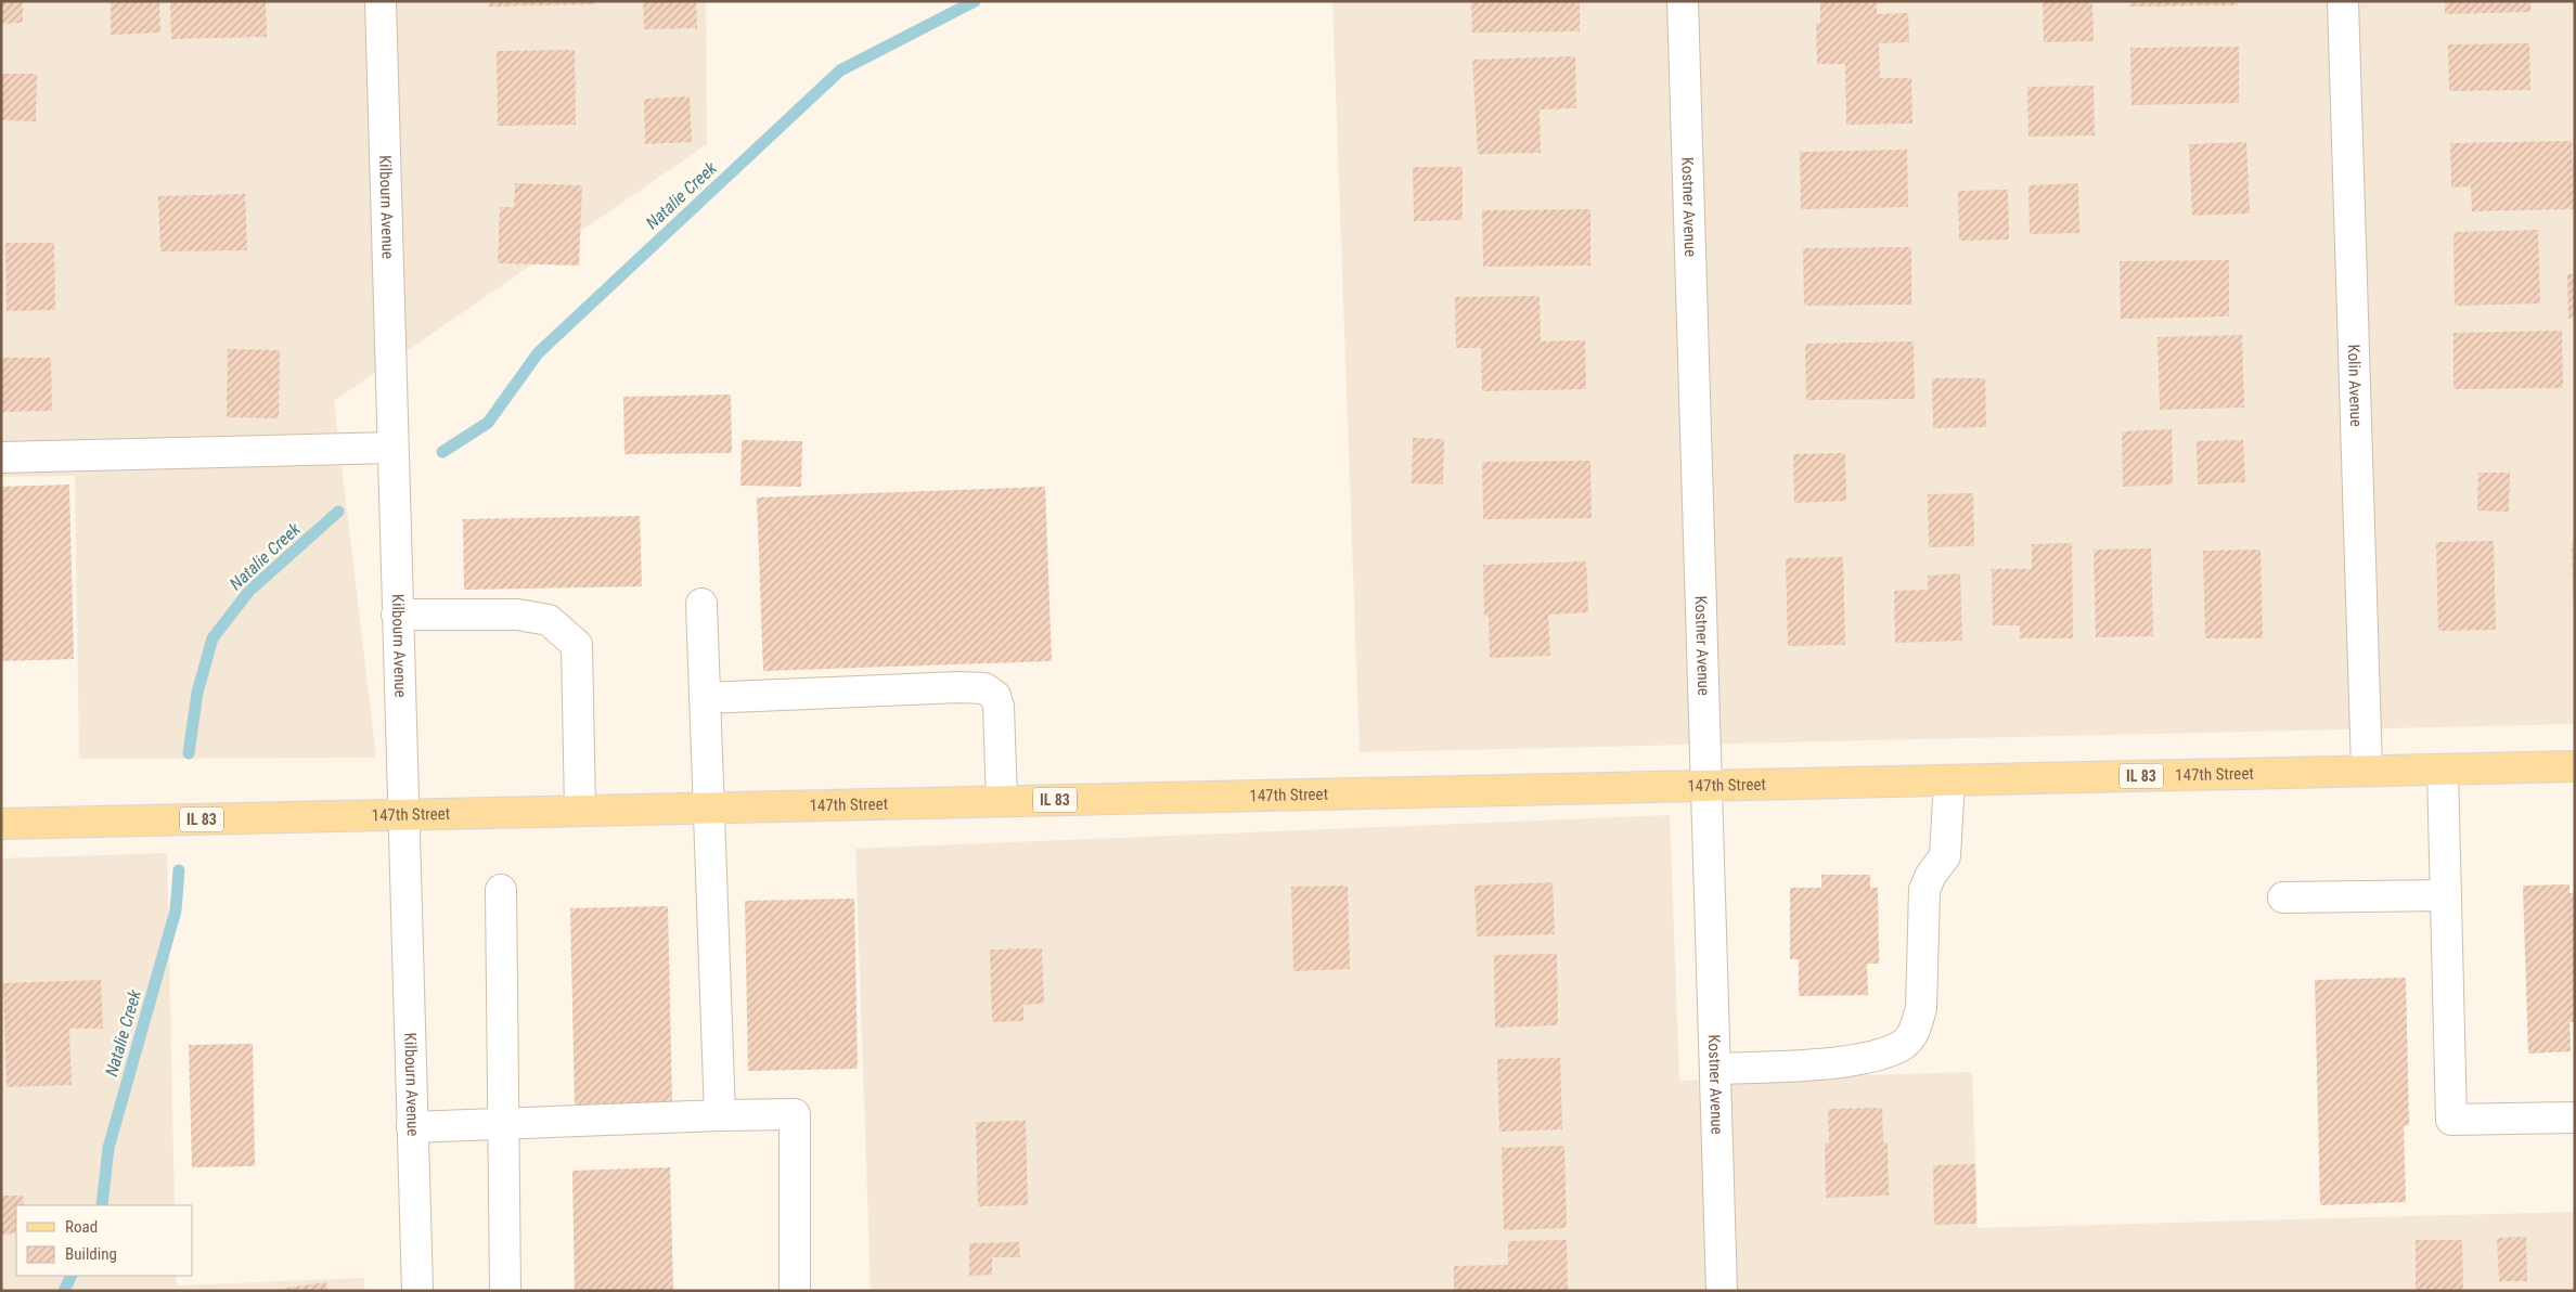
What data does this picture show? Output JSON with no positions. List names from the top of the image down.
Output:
{
  "streets": {
    "main road": ["147th Street", "IL 83"],
    "street": ["Kilbourn Avenue", "Kostner Avenue", "Kolin Avenue"]
  },
  "crossings": [
    ["Kilbourn Avenue", "147th Street"],
    ["Kostner Avenue", "147th Street"],
    ["Kolin Avenue", "147th Street"]
  ],
  "water": ["Natalie Creek"],
  "legend": ["Road", "Building"]
}
